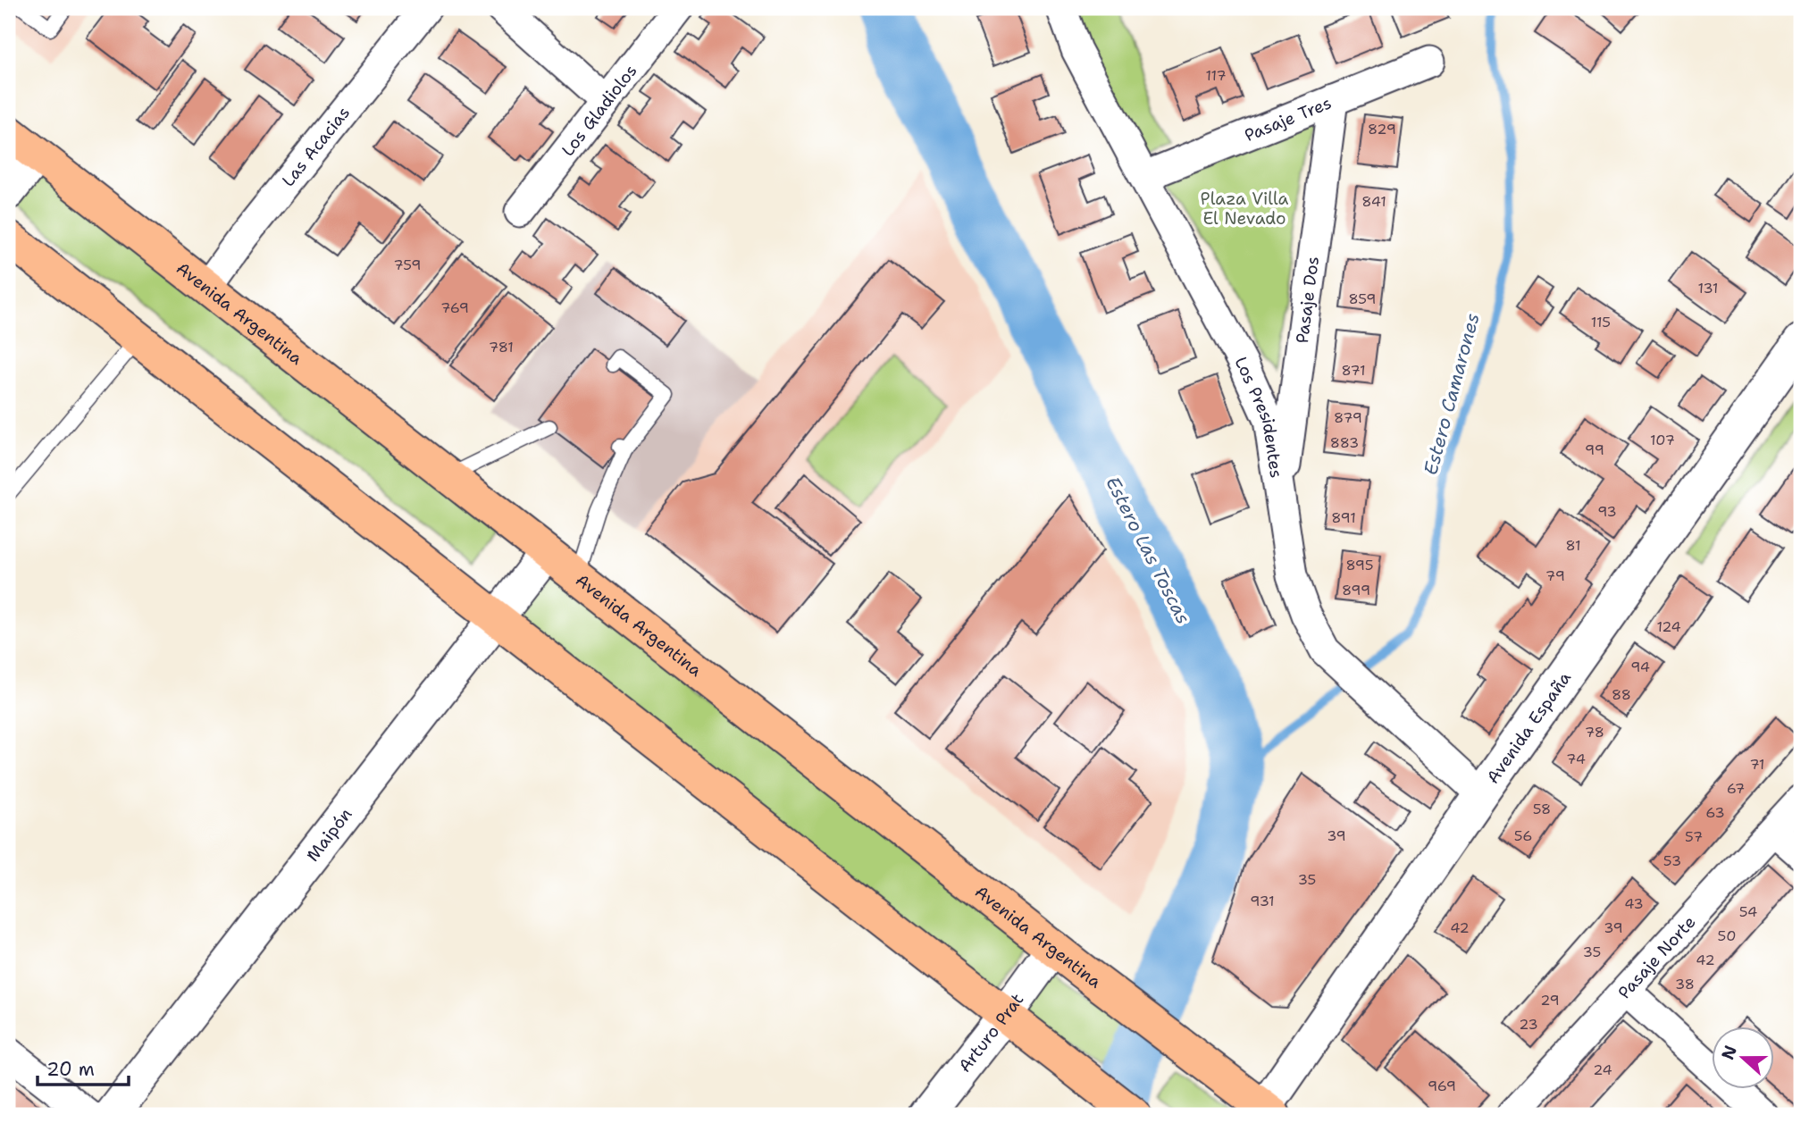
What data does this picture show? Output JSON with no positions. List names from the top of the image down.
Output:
{
  "streets": {
    "main road": ["Avenida Argentina"],
    "street": [
      "Los Gladiolos",
      "Pasaje Tres",
      "Las Acacias",
      "Pasaje Dos",
      "Los Presidentes",
      "Avenida España",
      "Maipón",
      "Pasaje Norte",
      "Arturo Prat"
    ]
  },
  "crossings": [
    ["Pasaje Tres", "Pasaje Dos"],
    ["Pasaje Tres", "Los Presidentes"],
    ["Las Acacias", "Avenida Argentina"],
    ["Pasaje Dos", "Los Presidentes"],
    ["Avenida Argentina", "Avenida España"],
    ["Avenida Argentina", "Maipón"],
    ["Avenida Argentina", "Arturo Prat"],
    ["Los Presidentes", "Avenida España"]
  ],
  "water": ["Estero Camarones", "Estero Las Toscas"],
  "parks": ["Plaza Villa El Nevado"],
  "house_numbers": [
    "117",
    "829",
    "841",
    "759",
    "131",
    "859",
    "769",
    "115",
    "781",
    "871",
    "879",
    "107",
    "883",
    "99",
    "93",
    "891",
    "81",
    "895",
    "79",
    "899",
    "124",
    "94",
    "88",
    "78",
    "74",
    "71",
    "67",
    "58",
    "63",
    "39",
    "56",
    "57",
    "53",
    "35",
    "931",
    "43",
    "54",
    "42",
    "39",
    "50",
    "35",
    "42",
    "38",
    "29",
    "23",
    "24",
    "969"
  ],
  "scale_bar": "20 m",
  "north": "left"
}
